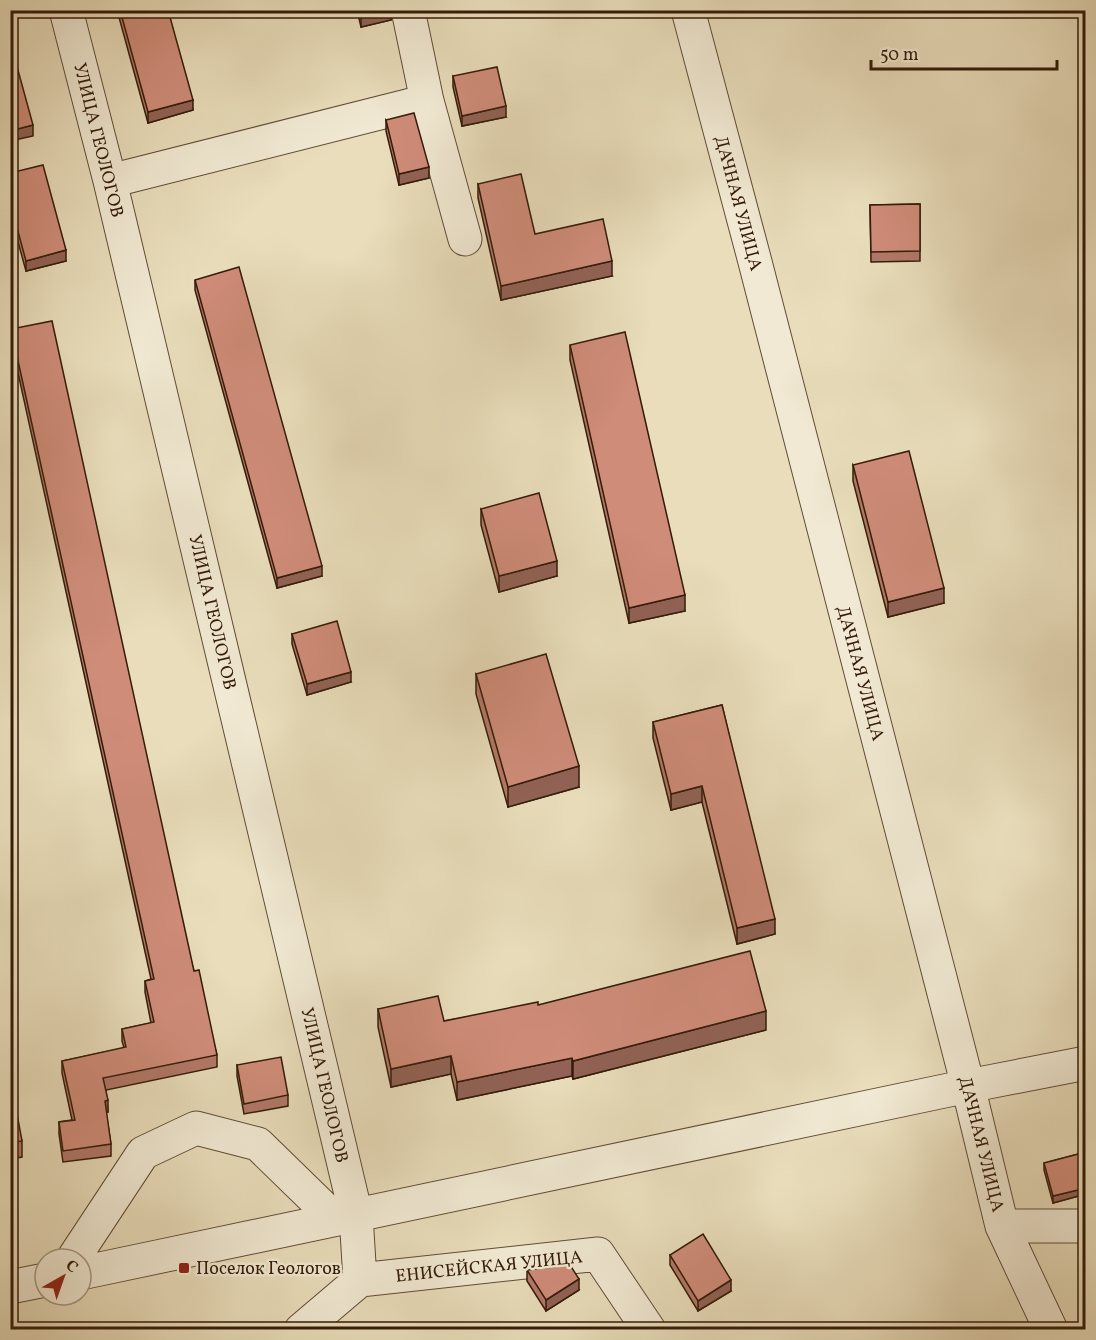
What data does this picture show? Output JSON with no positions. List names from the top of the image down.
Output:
{
  "streets": {
    "street": ["УЛИЦА ГЕОЛОГОВ", "ДАЧНАЯ УЛИЦА", "ЕНИСЕЙСКАЯ УЛИЦА"]
  },
  "crossings": [
    ["УЛИЦА ГЕОЛОГОВ", "ЕНИСЕЙСКАЯ УЛИЦА"]
  ],
  "places": {
    "transit": ["Поселок Геологов"]
  },
  "scale_bar": "50 m",
  "north": "top right"
}
